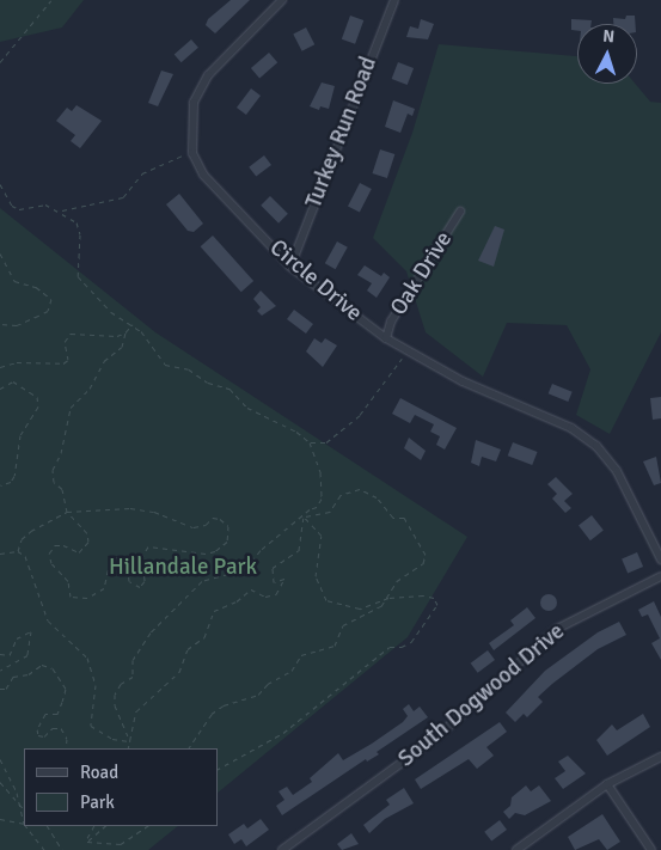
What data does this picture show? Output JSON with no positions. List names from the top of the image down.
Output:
{
  "streets": {
    "street": [
      "Turkey Run Road",
      "Oak Drive",
      "Circle Drive",
      "South Dogwood Drive"
    ]
  },
  "crossings": [
    ["Turkey Run Road", "Circle Drive"],
    ["Oak Drive", "Circle Drive"]
  ],
  "parks": ["Hillandale Park"],
  "legend": ["Road", "Park"],
  "north": "top"
}
